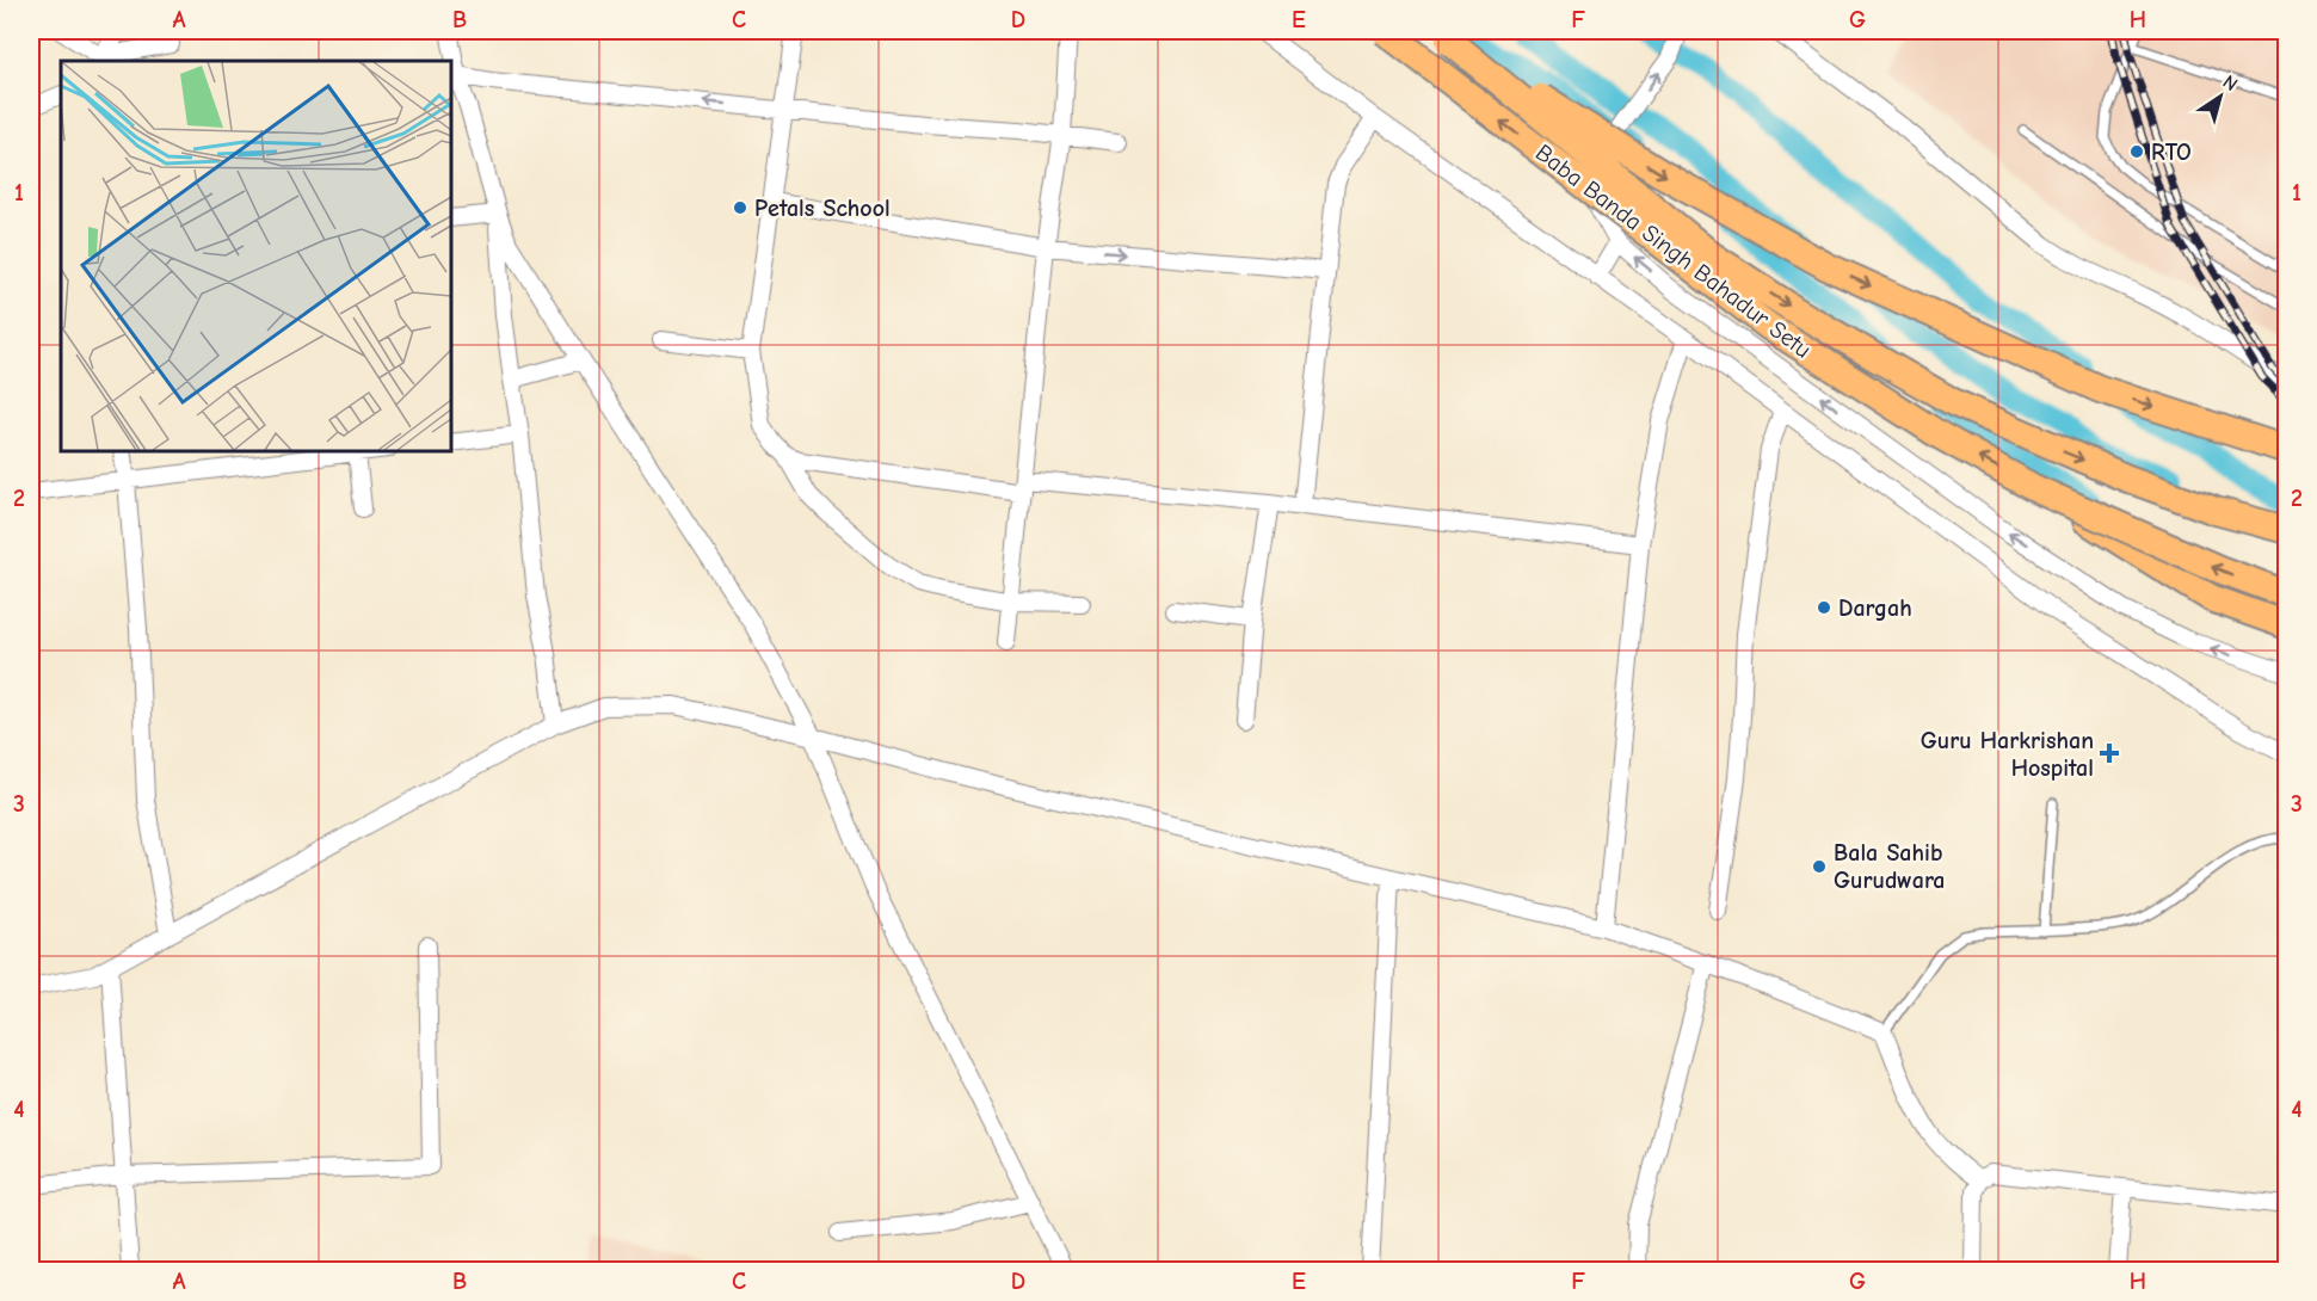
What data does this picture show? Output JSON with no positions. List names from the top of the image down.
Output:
{
  "streets": {
    "highway": ["Baba Banda Singh Bahadur Setu"]
  },
  "places": {
    "other": [
      "RTO",
      "Petals School",
      "Dargah",
      "Bala Sahib Gurudwara"
    ],
    "health": ["Guru Harkrishan Hospital"]
  },
  "north": "top right",
  "grid": {
    "columns": [
      "A",
      "B",
      "C",
      "D",
      "E",
      "F",
      "G",
      "H"
    ],
    "rows": [
      "1",
      "2",
      "3",
      "4"
    ]
  }
}
